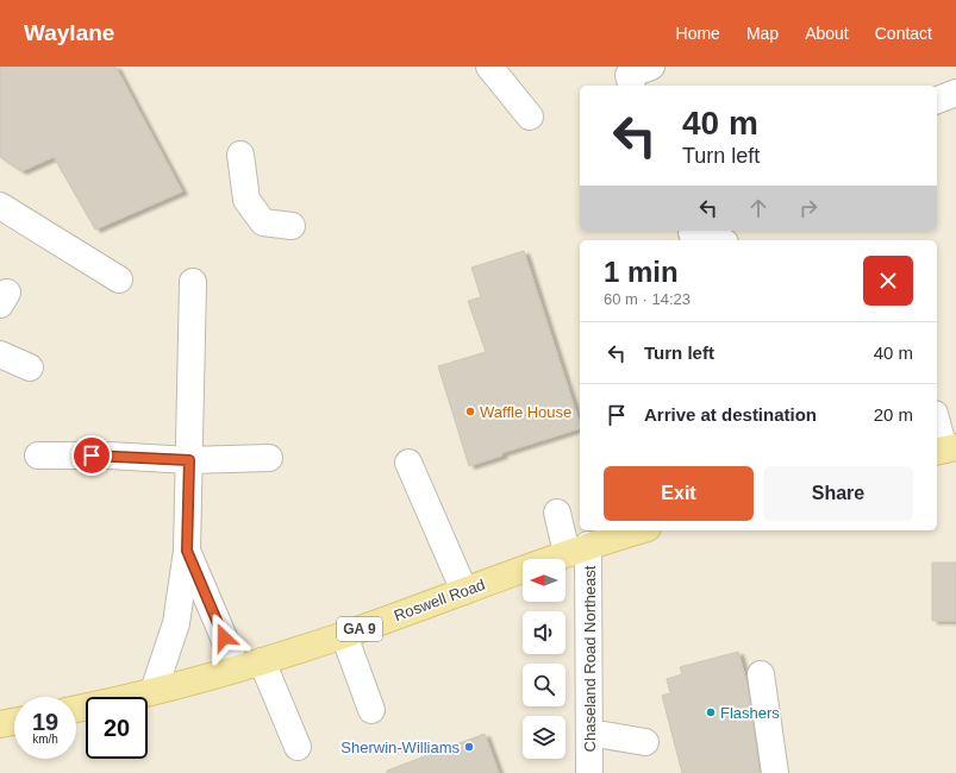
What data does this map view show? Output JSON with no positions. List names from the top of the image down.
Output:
{
  "streets": {
    "main road": ["Roswell Road", "GA 9"],
    "street": ["Chaseland Road Northeast"]
  },
  "crossings": [
    ["Roswell Road", "Chaseland Road Northeast"]
  ],
  "places": ["Waffle House", "Flashers", "Sherwin-Williams"],
  "north": "left",
  "page": {
    "header": "Waylane",
    "nav": [
      "Home",
      "Map",
      "About",
      "Contact"
    ],
    "turn": ["40 m", "Turn left"],
    "heading": ["1 min", "60 m · 14:23"],
    "list": [
      {
        "name": "Turn left",
        "value": "40 m"
      },
      {
        "name": "Arrive at destination",
        "value": "20 m"
      }
    ],
    "buttons": ["Exit", "Share"],
    "speed": "19 km/h",
    "limit": "20"
  }
}
